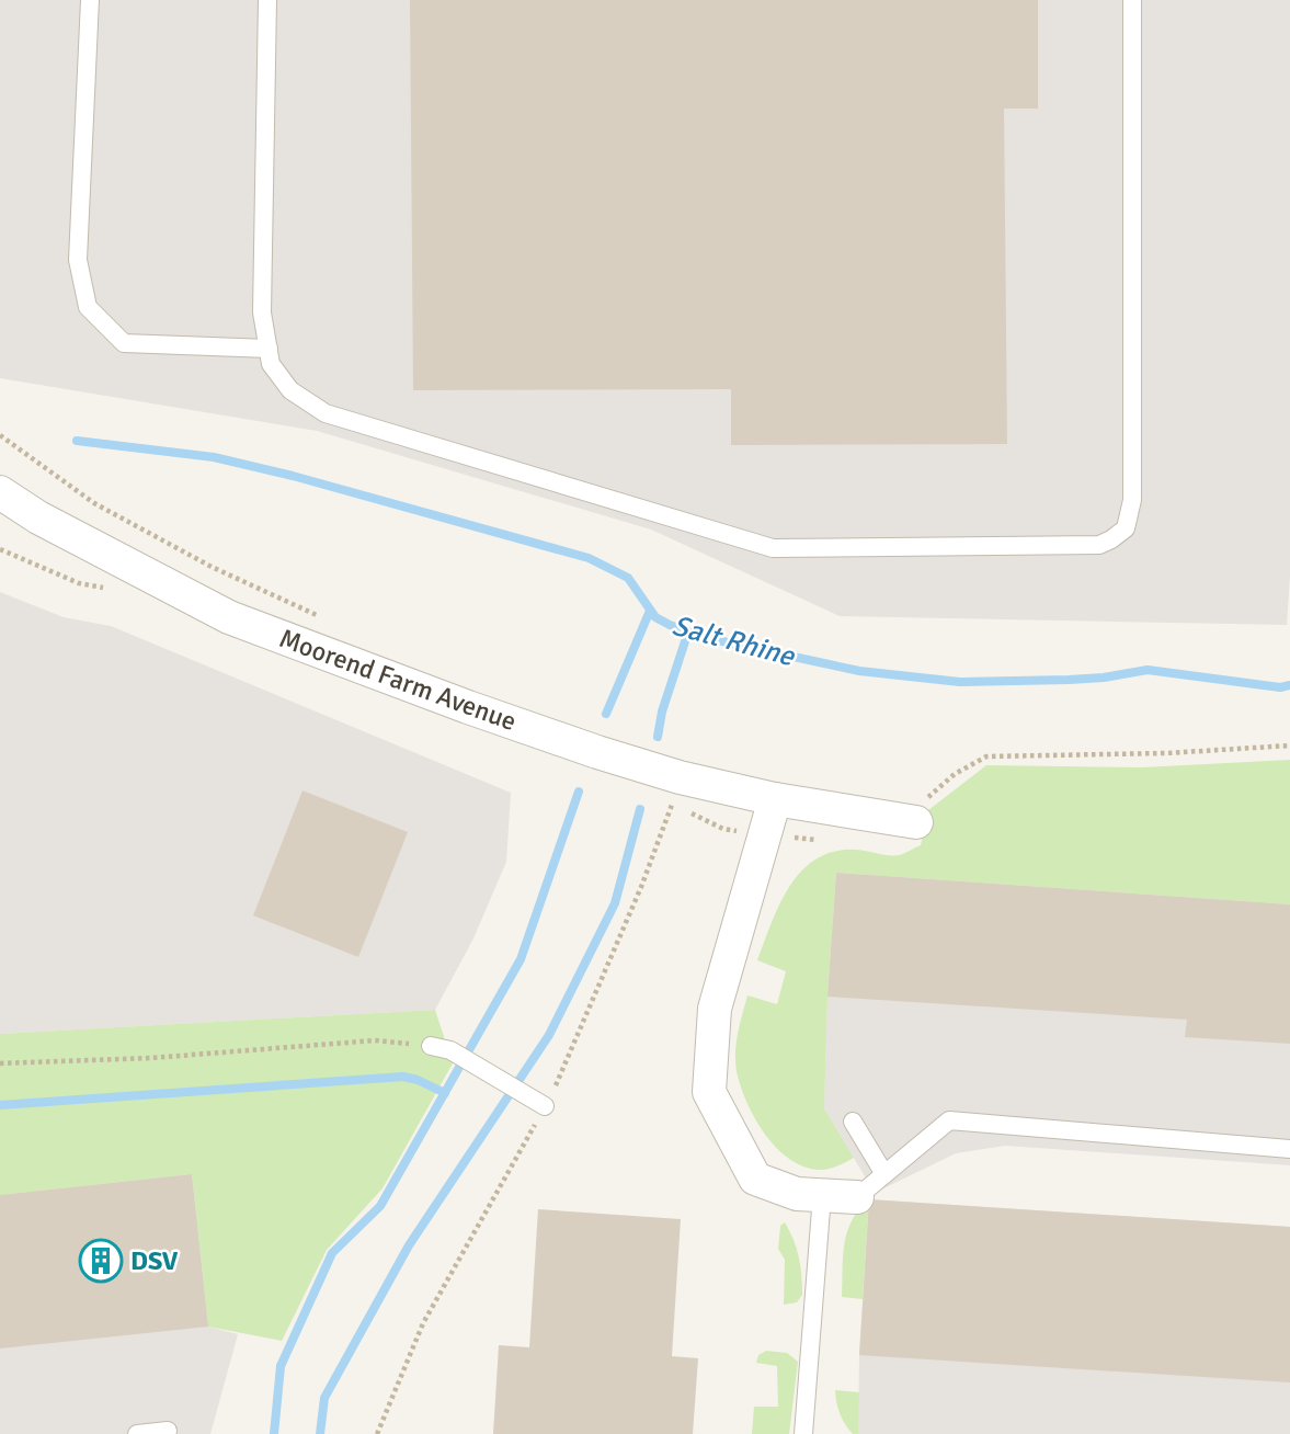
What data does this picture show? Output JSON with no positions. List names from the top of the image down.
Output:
{
  "streets": {
    "street": ["Moorend Farm Avenue"]
  },
  "water": ["Salt Rhine"],
  "places": {
    "building": ["DSV"]
  }
}
